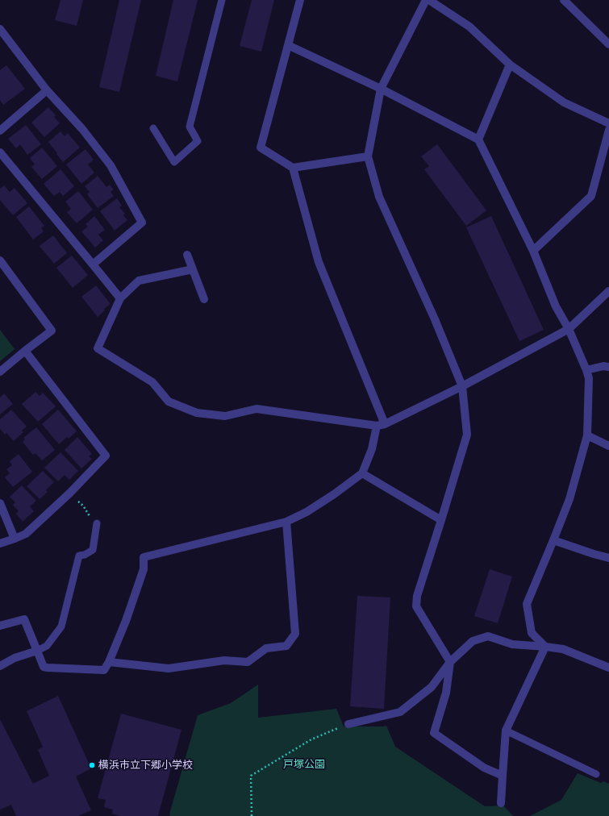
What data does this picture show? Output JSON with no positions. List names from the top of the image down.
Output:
{
  "parks": ["戸塚公園"],
  "places": ["横浜市立下郷小学校"]
}
